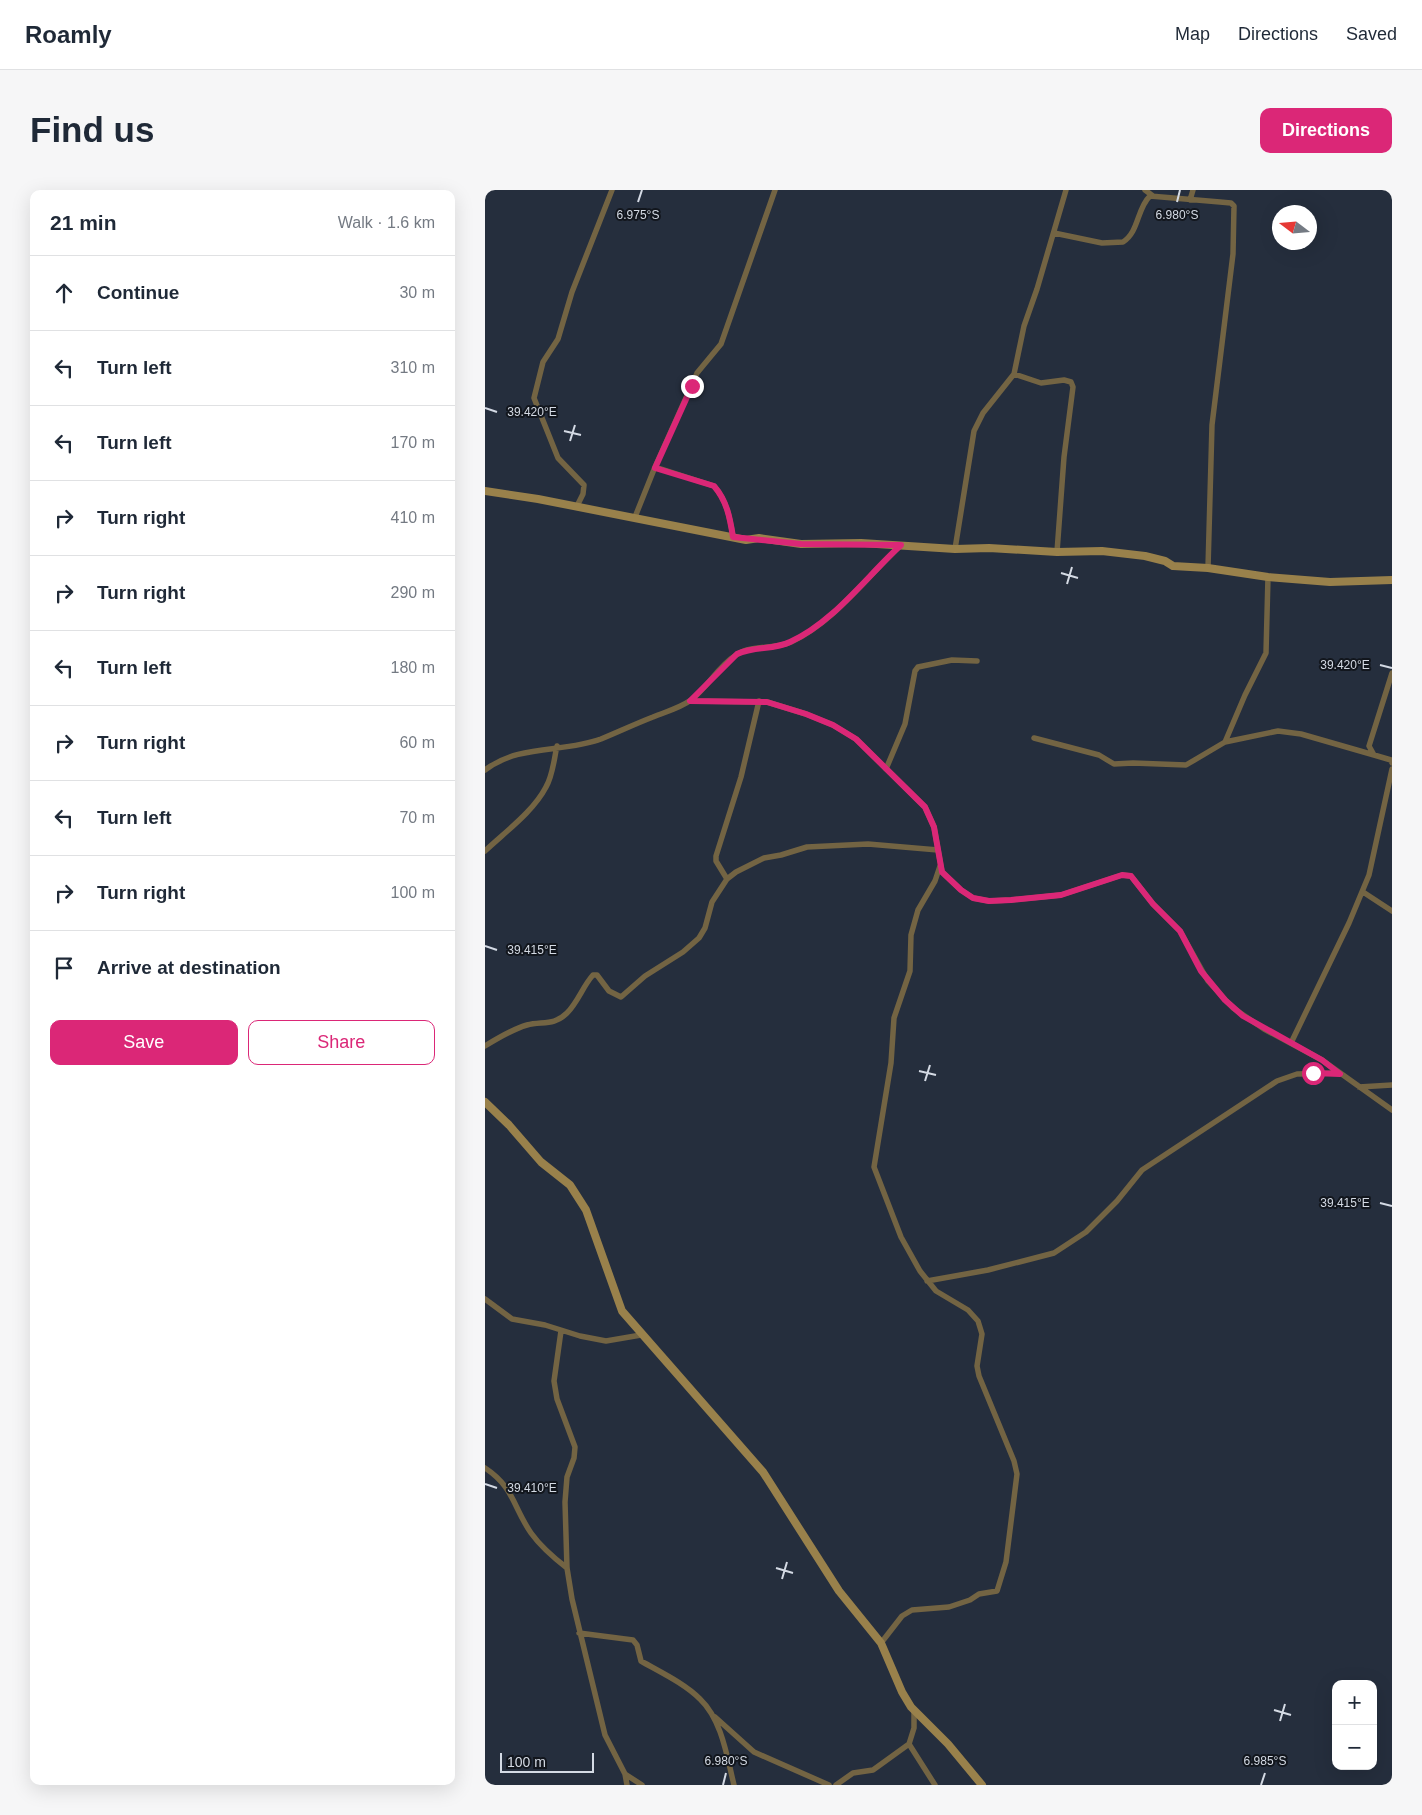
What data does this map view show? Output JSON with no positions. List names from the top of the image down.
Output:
{
  "scale_bar": "100 m",
  "north": "left",
  "page": {
    "header": "Roamly",
    "nav": ["Map", "Directions", "Saved"],
    "buttons": [
      "Directions",
      ["Save", "Share"]
    ],
    "title": "Find us",
    "heading": ["21 min", "Walk · 1.6 km"],
    "list": [
      ["Continue", "30 m"],
      ["Turn left", "310 m"],
      ["Turn left", "170 m"],
      ["Turn right", "410 m"],
      ["Turn right", "290 m"],
      ["Turn left", "180 m"],
      ["Turn right", "60 m"],
      ["Turn left", "70 m"],
      ["Turn right", "100 m"],
      "Arrive at destination"
    ],
    "map_buttons": ["+", "−"],
    "scale": "100 m"
  },
  "coordinates": [
    "6.975°S",
    "6.980°S",
    "39.420°E",
    "39.415°E",
    "39.410°E",
    "6.985°S"
  ]
}
